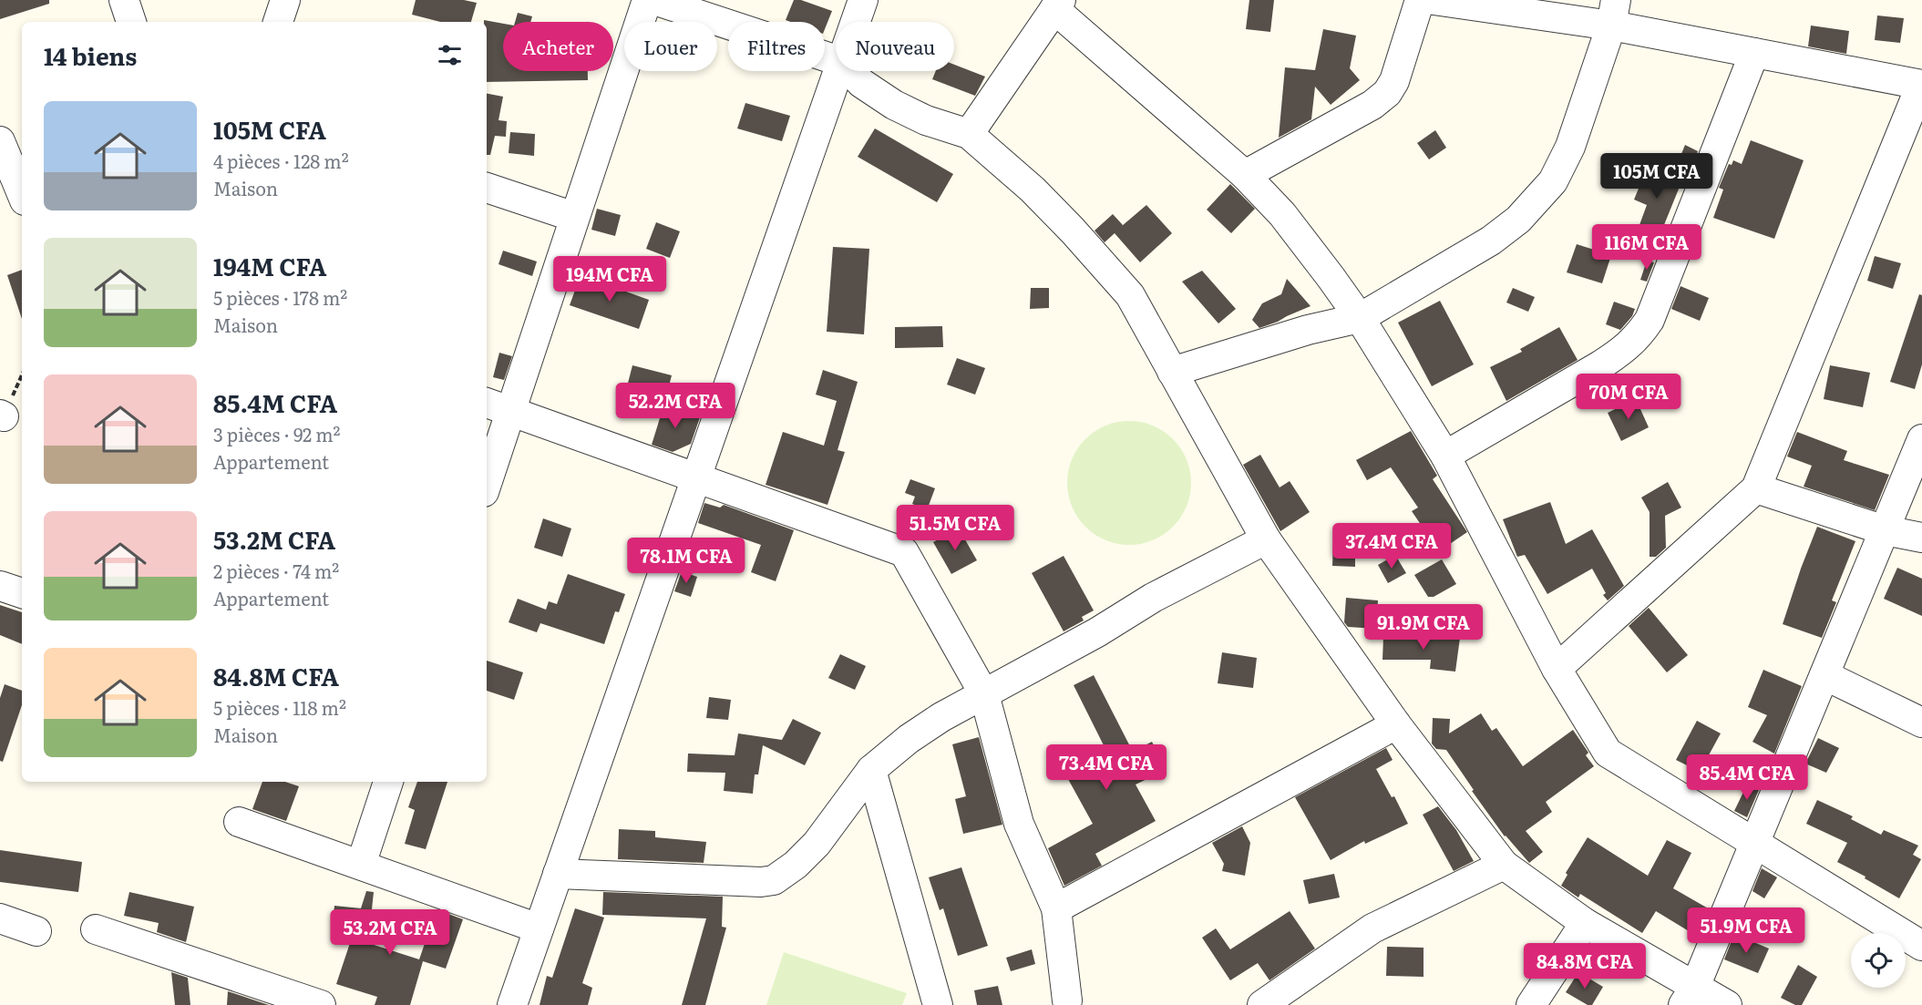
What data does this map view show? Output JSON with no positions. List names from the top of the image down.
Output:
{
  "page": {
    "chip": [
      "Acheter",
      "Louer",
      "Filtres",
      "Nouveau"
    ],
    "heading": "14 biens",
    "list": [
      {
        "name": "105M CFA",
        "note": "4 pièces · 128 m² · Maison"
      },
      {
        "name": "194M CFA",
        "note": "5 pièces · 178 m² · Maison"
      },
      {
        "name": "85.4M CFA",
        "note": "3 pièces · 92 m² · Appartement"
      },
      {
        "name": "53.2M CFA",
        "note": "2 pièces · 74 m² · Appartement"
      },
      {
        "name": "84.8M CFA",
        "note": "5 pièces · 118 m² · Maison"
      }
    ],
    "price": [
      "105M CFA",
      "116M CFA",
      "194M CFA",
      "70M CFA",
      "52.2M CFA",
      "51.5M CFA",
      "37.4M CFA",
      "78.1M CFA",
      "91.9M CFA",
      "73.4M CFA",
      "85.4M CFA",
      "51.9M CFA",
      "53.2M CFA",
      "84.8M CFA"
    ]
  }
}
